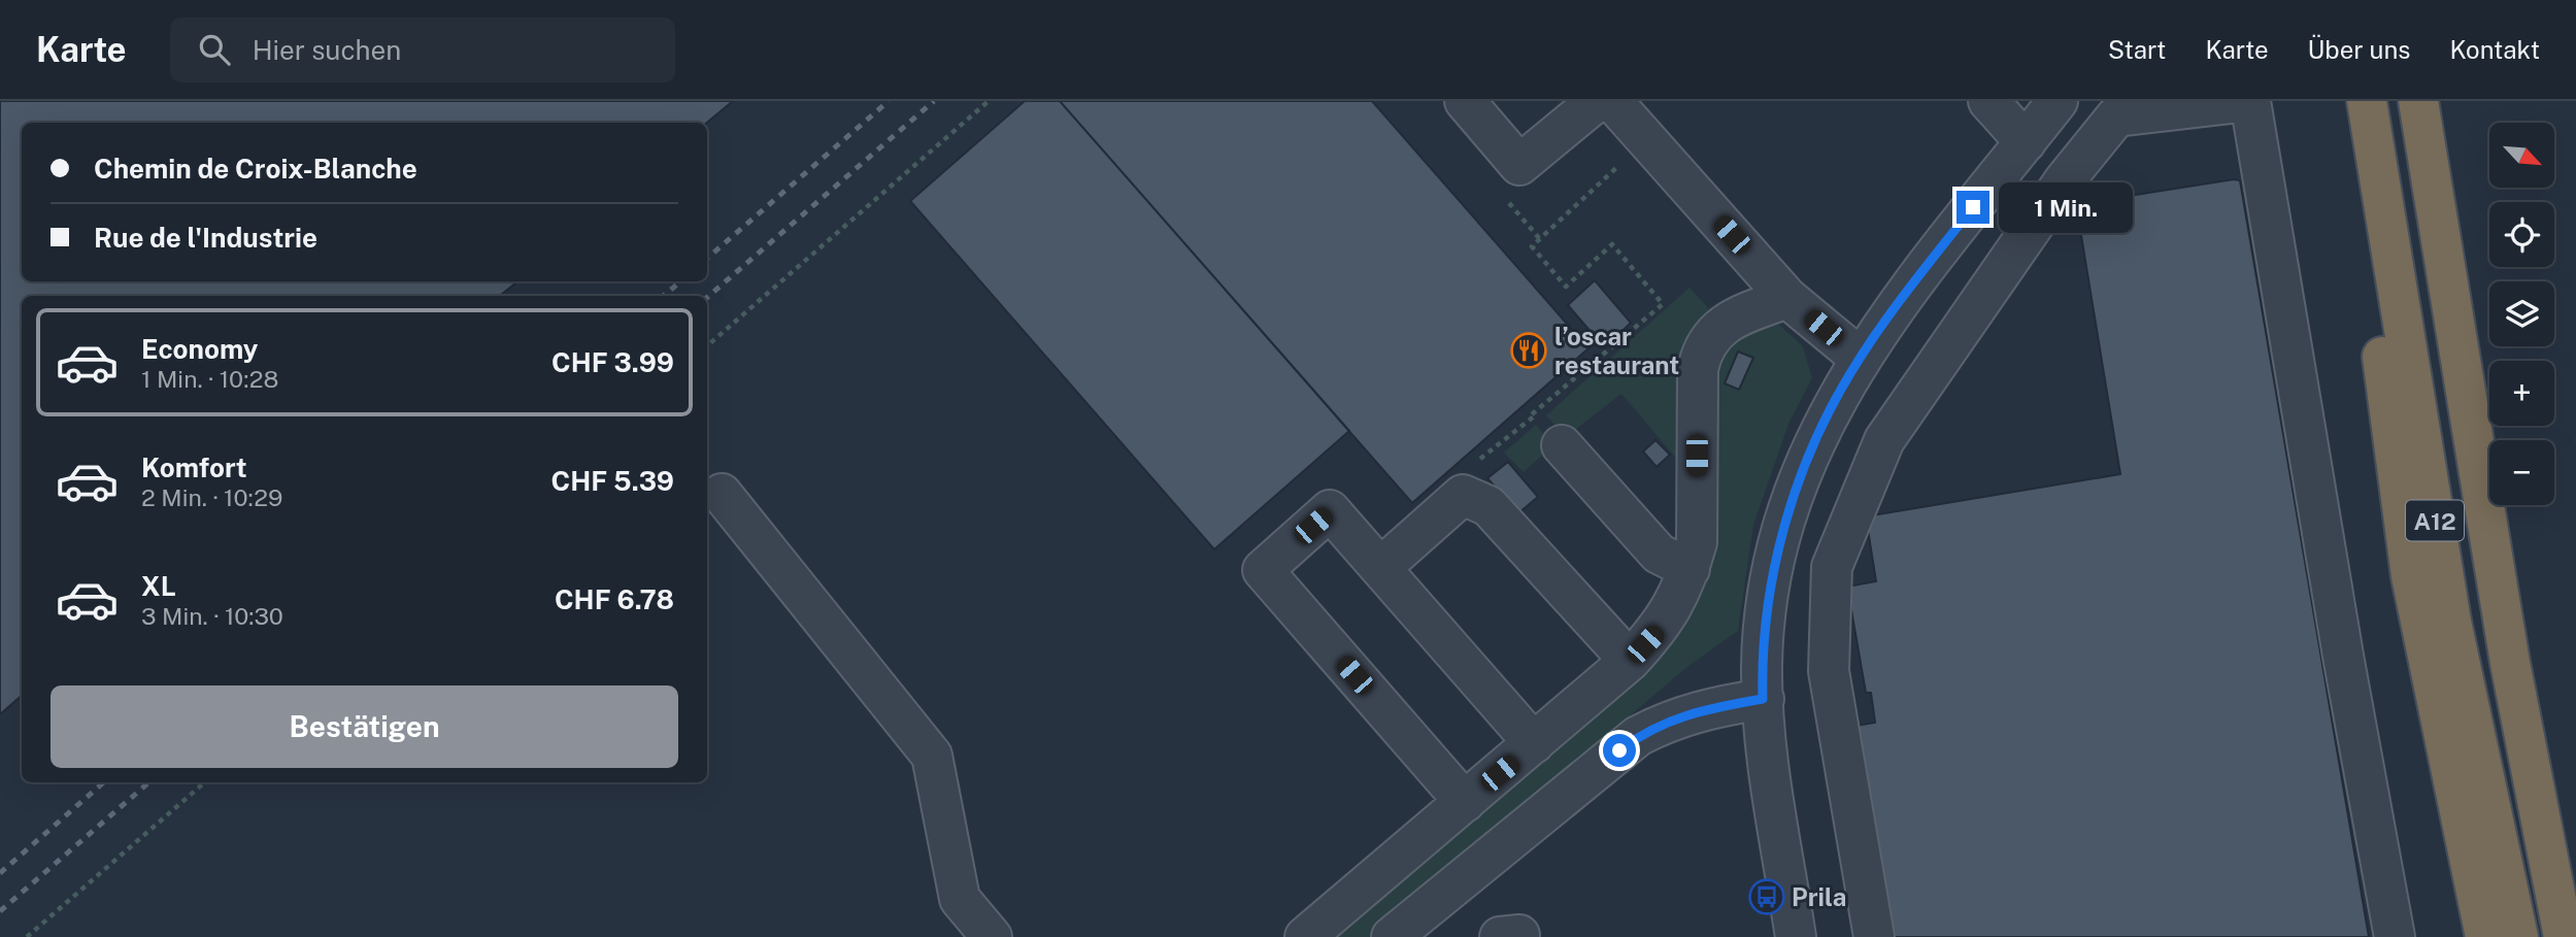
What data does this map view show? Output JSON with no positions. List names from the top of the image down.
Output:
{
  "streets": {
    "highway": ["A12"]
  },
  "places": {
    "restaurant": ["l’oscar restaurant"],
    "bus stop": ["Prila"]
  },
  "north": "bottom right",
  "page": {
    "header": "Karte",
    "search": "Hier suchen",
    "nav": [
      "Start",
      "Karte",
      "Über uns",
      "Kontakt"
    ],
    "map_buttons": ["+", "−"],
    "banner": ["Chemin de Croix-Blanche", "Rue de l'Industrie"],
    "bubble": "1 Min.",
    "list": [
      {
        "name": "Economy",
        "note": "1 Min. · 10:28",
        "value": "CHF 3.99"
      },
      {
        "name": "Komfort",
        "note": "2 Min. · 10:29",
        "value": "CHF 5.39"
      },
      {
        "name": "XL",
        "note": "3 Min. · 10:30",
        "value": "CHF 6.78"
      }
    ],
    "buttons": "Bestätigen"
  }
}
